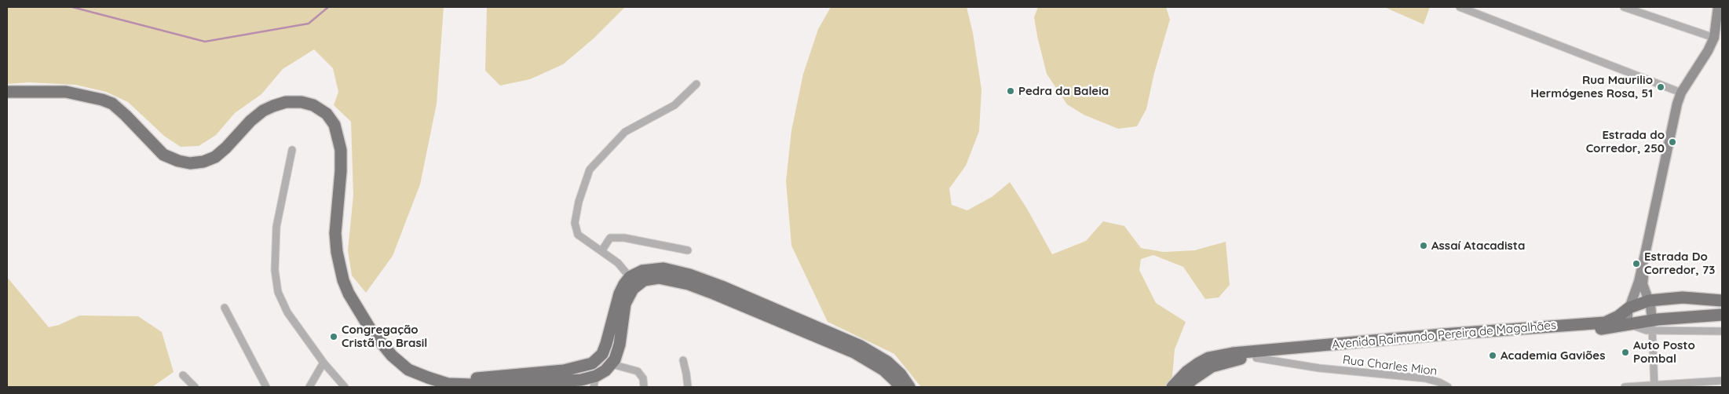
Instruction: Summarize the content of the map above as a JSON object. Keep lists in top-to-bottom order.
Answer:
{
  "streets": {
    "main road": ["Avenida Raimundo Pereira de Magalhães"],
    "street": ["Rua Charles Mion"]
  },
  "crossings": [
    ["Avenida Raimundo Pereira de Magalhães", "Rua Charles Mion"]
  ],
  "places": [
    "Rua Maurilio Hermógenes Rosa, 51",
    "Pedra da Baleia",
    "Estrada do Corredor, 250",
    "Assaí Atacadista",
    "Estrada Do Corredor, 73",
    "Congregação Cristã no Brasil",
    "Auto Posto Pombal",
    "Academia Gaviões"
  ]
}
